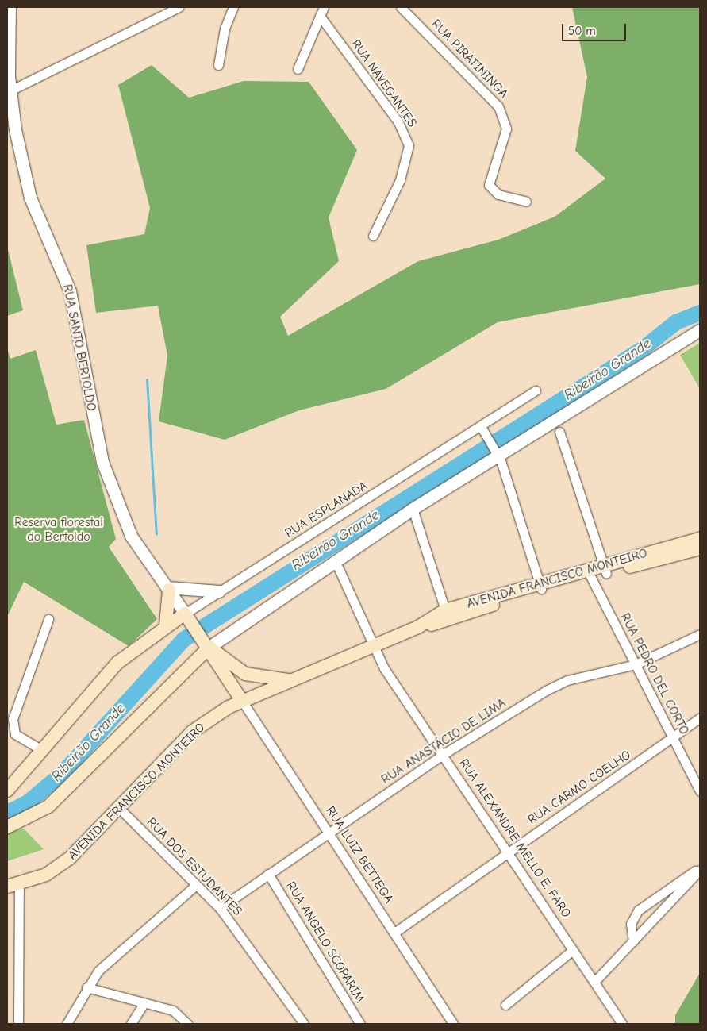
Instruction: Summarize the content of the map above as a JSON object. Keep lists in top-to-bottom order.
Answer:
{
  "streets": {
    "main road": ["RUA SANTO BERTOLDO", "AVENIDA FRANCISCO MONTEIRO"],
    "street": [
      "RUA PIRATININGA",
      "RUA NAVEGANTES",
      "RUA ESPLANADA",
      "RUA PEDRO DEL CORTO",
      "RUA ANASTÁCIO DE LIMA",
      "RUA CARMO COELHO",
      "RUA ALEXANDRE MELLO E. FARO",
      "RUA LUIZ BETTEGA",
      "RUA DOS ESTUDANTES",
      "RUA ANGELO SCOPARIM"
    ]
  },
  "crossings": [
    ["RUA SANTO BERTOLDO", "RUA ESPLANADA"],
    ["AVENIDA FRANCISCO MONTEIRO", "RUA PEDRO DEL CORTO"],
    ["AVENIDA FRANCISCO MONTEIRO", "RUA ALEXANDRE MELLO E. FARO"],
    ["AVENIDA FRANCISCO MONTEIRO", "RUA LUIZ BETTEGA"],
    ["AVENIDA FRANCISCO MONTEIRO", "RUA DOS ESTUDANTES"],
    ["RUA PEDRO DEL CORTO", "RUA ANASTÁCIO DE LIMA"],
    ["RUA PEDRO DEL CORTO", "RUA CARMO COELHO"],
    ["RUA ANASTÁCIO DE LIMA", "RUA ALEXANDRE MELLO E. FARO"],
    ["RUA ANASTÁCIO DE LIMA", "RUA LUIZ BETTEGA"],
    ["RUA ANASTÁCIO DE LIMA", "RUA DOS ESTUDANTES"],
    ["RUA ANASTÁCIO DE LIMA", "RUA ANGELO SCOPARIM"],
    ["RUA CARMO COELHO", "RUA ALEXANDRE MELLO E. FARO"],
    ["RUA CARMO COELHO", "RUA LUIZ BETTEGA"]
  ],
  "water": ["Ribeirão Grande"],
  "parks": ["Reserva florestal do Bertoldo"],
  "scale_bar": "50 m"
}
